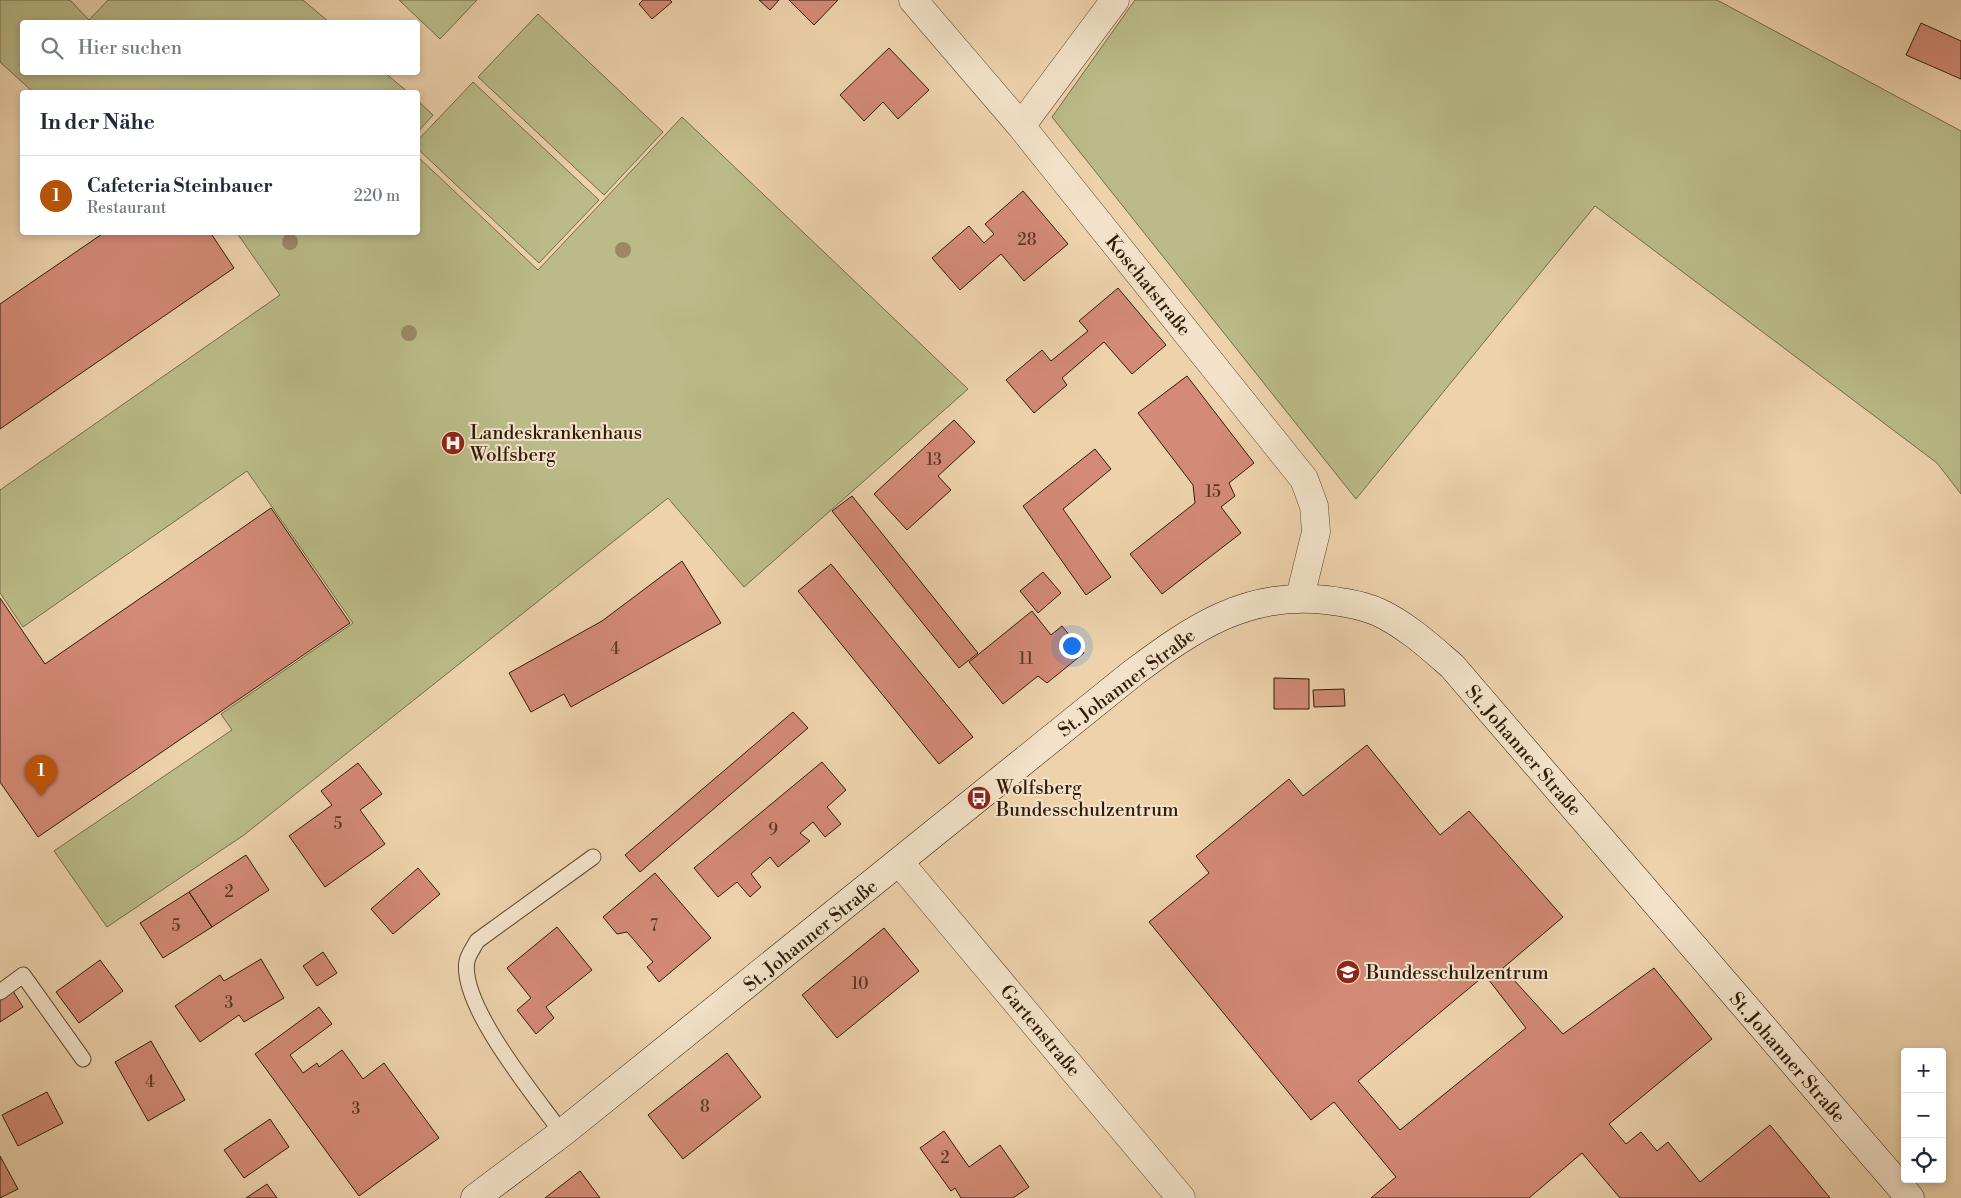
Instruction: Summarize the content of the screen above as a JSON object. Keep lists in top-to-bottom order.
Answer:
{
  "streets": {
    "street": ["Koschatstraße", "St. Johanner Straße", "Gartenstraße"]
  },
  "crossings": [
    ["Koschatstraße", "St. Johanner Straße"],
    ["St. Johanner Straße", "Gartenstraße"]
  ],
  "places": {
    "hospital": ["Landeskrankenhaus Wolfsberg"],
    "bus stop": ["Wolfsberg Bundesschulzentrum"],
    "school or university": ["Bundesschulzentrum"]
  },
  "house_numbers": [
    "28",
    "13",
    "15",
    "4",
    "11",
    "5",
    "9",
    "2",
    "5",
    "7",
    "10",
    "3",
    "4",
    "8",
    "3",
    "2"
  ],
  "page": {
    "search": "Hier suchen",
    "heading": "In der Nähe",
    "list": [
      {
        "mark": "1",
        "name": "Cafeteria Steinbauer",
        "note": "Restaurant",
        "value": "220 m"
      }
    ],
    "pins": "1",
    "map_buttons": ["+", "−"]
  }
}
